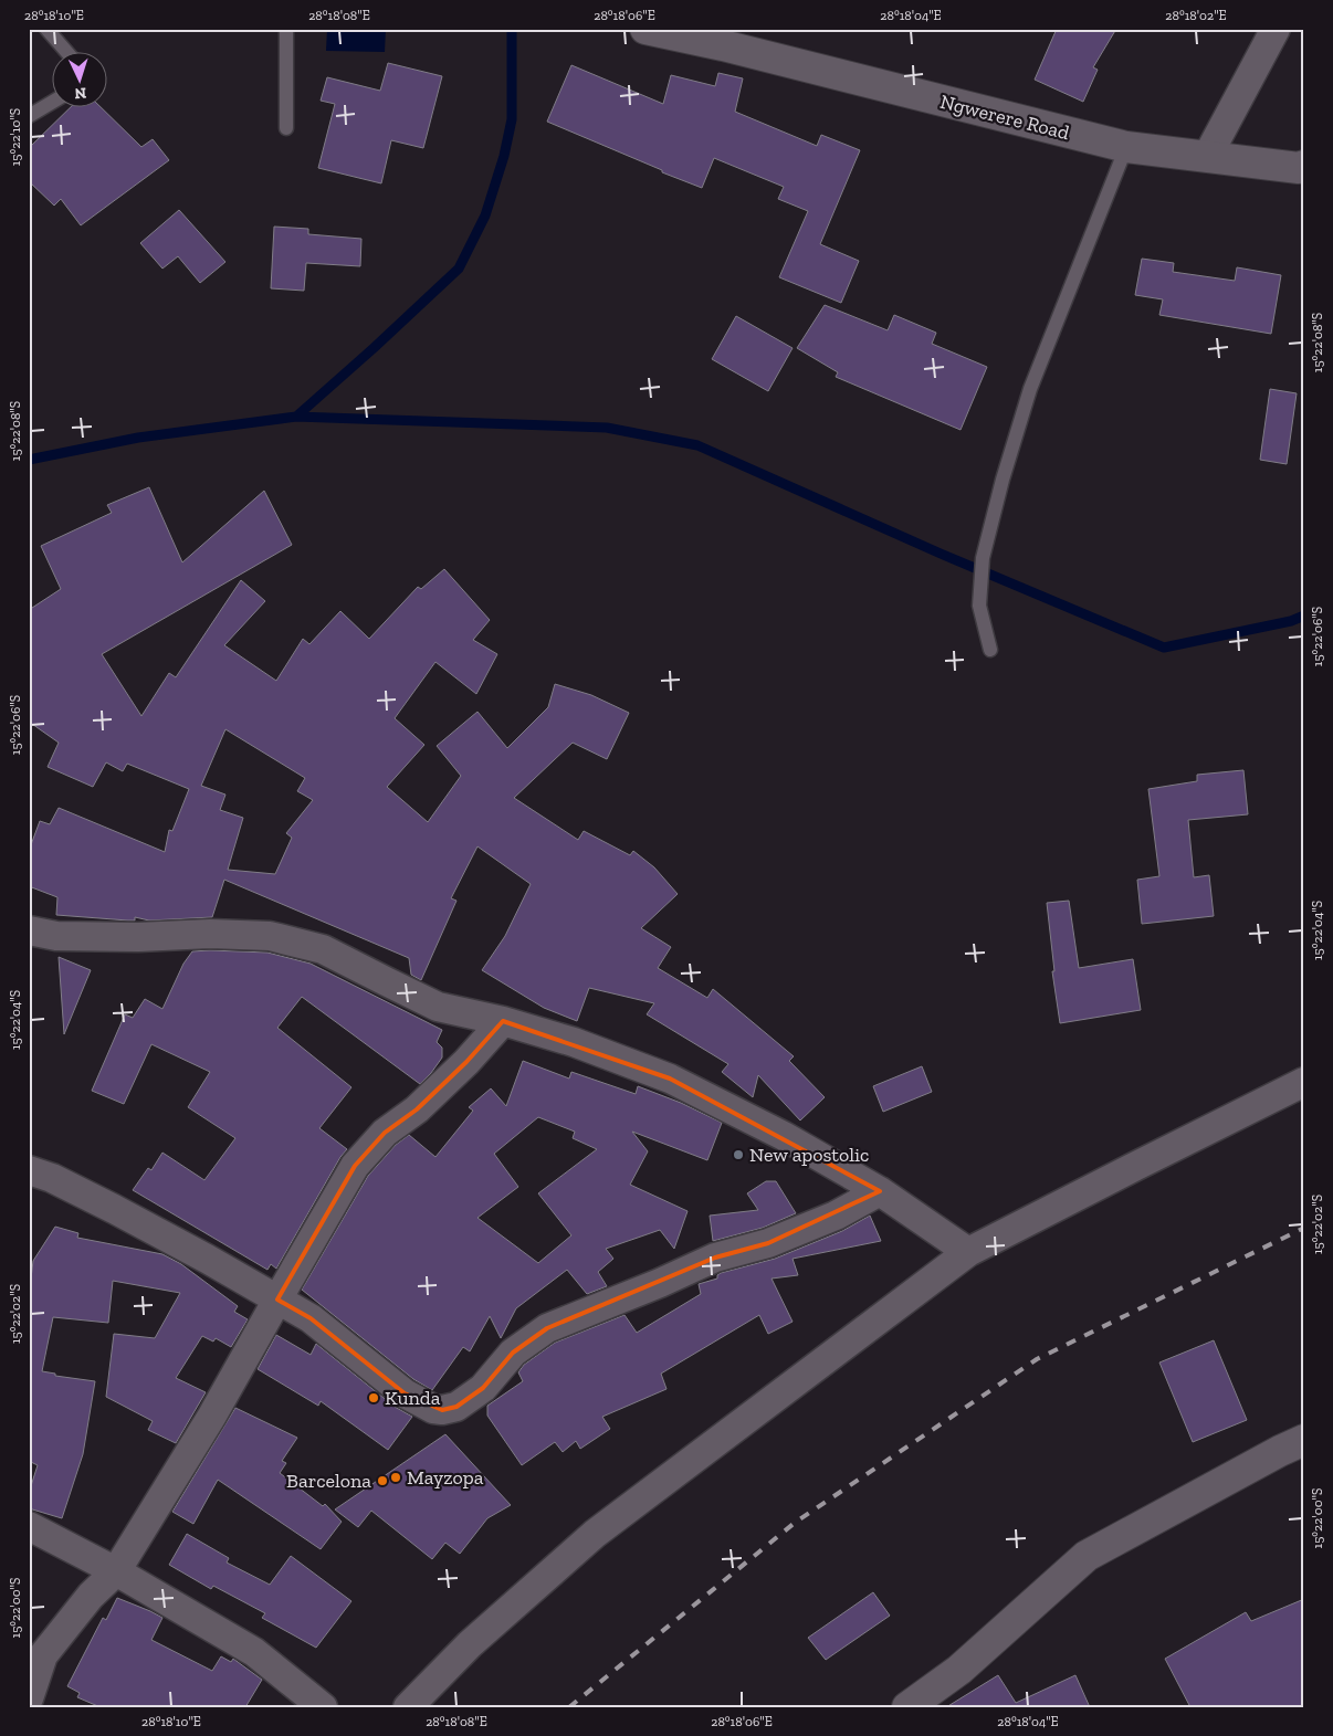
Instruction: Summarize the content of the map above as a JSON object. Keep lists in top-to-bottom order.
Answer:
{
  "streets": {
    "street": ["Ngwerere Road"]
  },
  "places": [
    "New apostolic",
    "Kunda",
    "Mayzopa",
    "Barcelona"
  ],
  "north": "bottom",
  "coordinates": [
    "28°18'10\"E",
    "28°18'08\"E",
    "28°18'06\"E",
    "28°18'04\"E",
    "28°18'02\"E",
    "15°22'10\"S",
    "15°22'08\"S",
    "15°22'06\"S",
    "15°22'04\"S",
    "15°22'02\"S",
    "15°22'00\"S"
  ]
}
